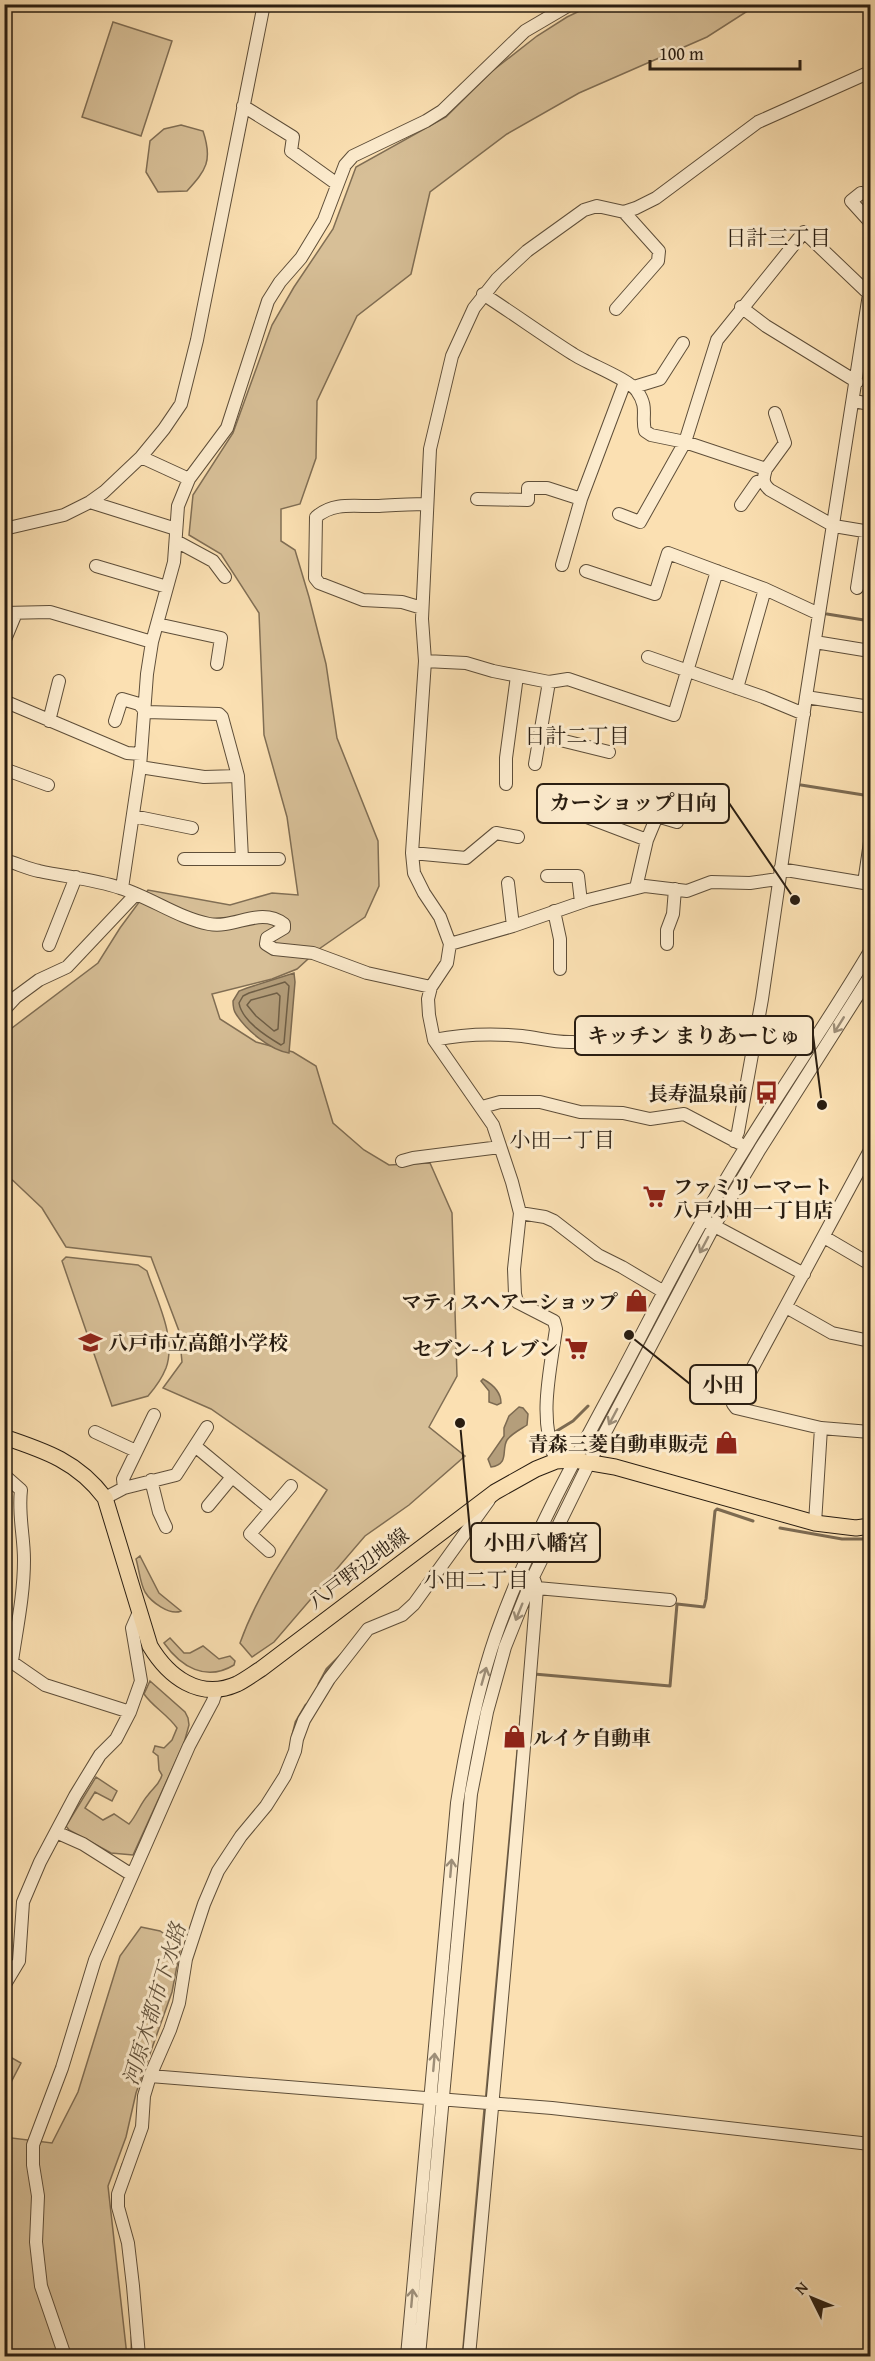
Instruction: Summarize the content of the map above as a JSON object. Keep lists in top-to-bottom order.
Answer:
{
  "streets": {
    "main road": ["八戸野辺地線"]
  },
  "districts": [
    "日計三丁目",
    "日計二丁目",
    "小田一丁目",
    "小田二丁目"
  ],
  "water": ["河原木都市下水路"],
  "places": {
    "other": [
      "カーショップ日向",
      "キッチン まりあーじゅ",
      "小田",
      "小田八幡宮"
    ],
    "bus stop": ["長寿温泉前"],
    "supermarket": ["ファミリーマート 八戸小田一丁目店", "セブン-イレブン"],
    "shop": ["マティスヘアーショップ", "青森三菱自動車販売", "ルイケ自動車"],
    "school or university": ["八戸市立高館小学校"]
  },
  "scale_bar": "100 m",
  "north": "top left"
}
